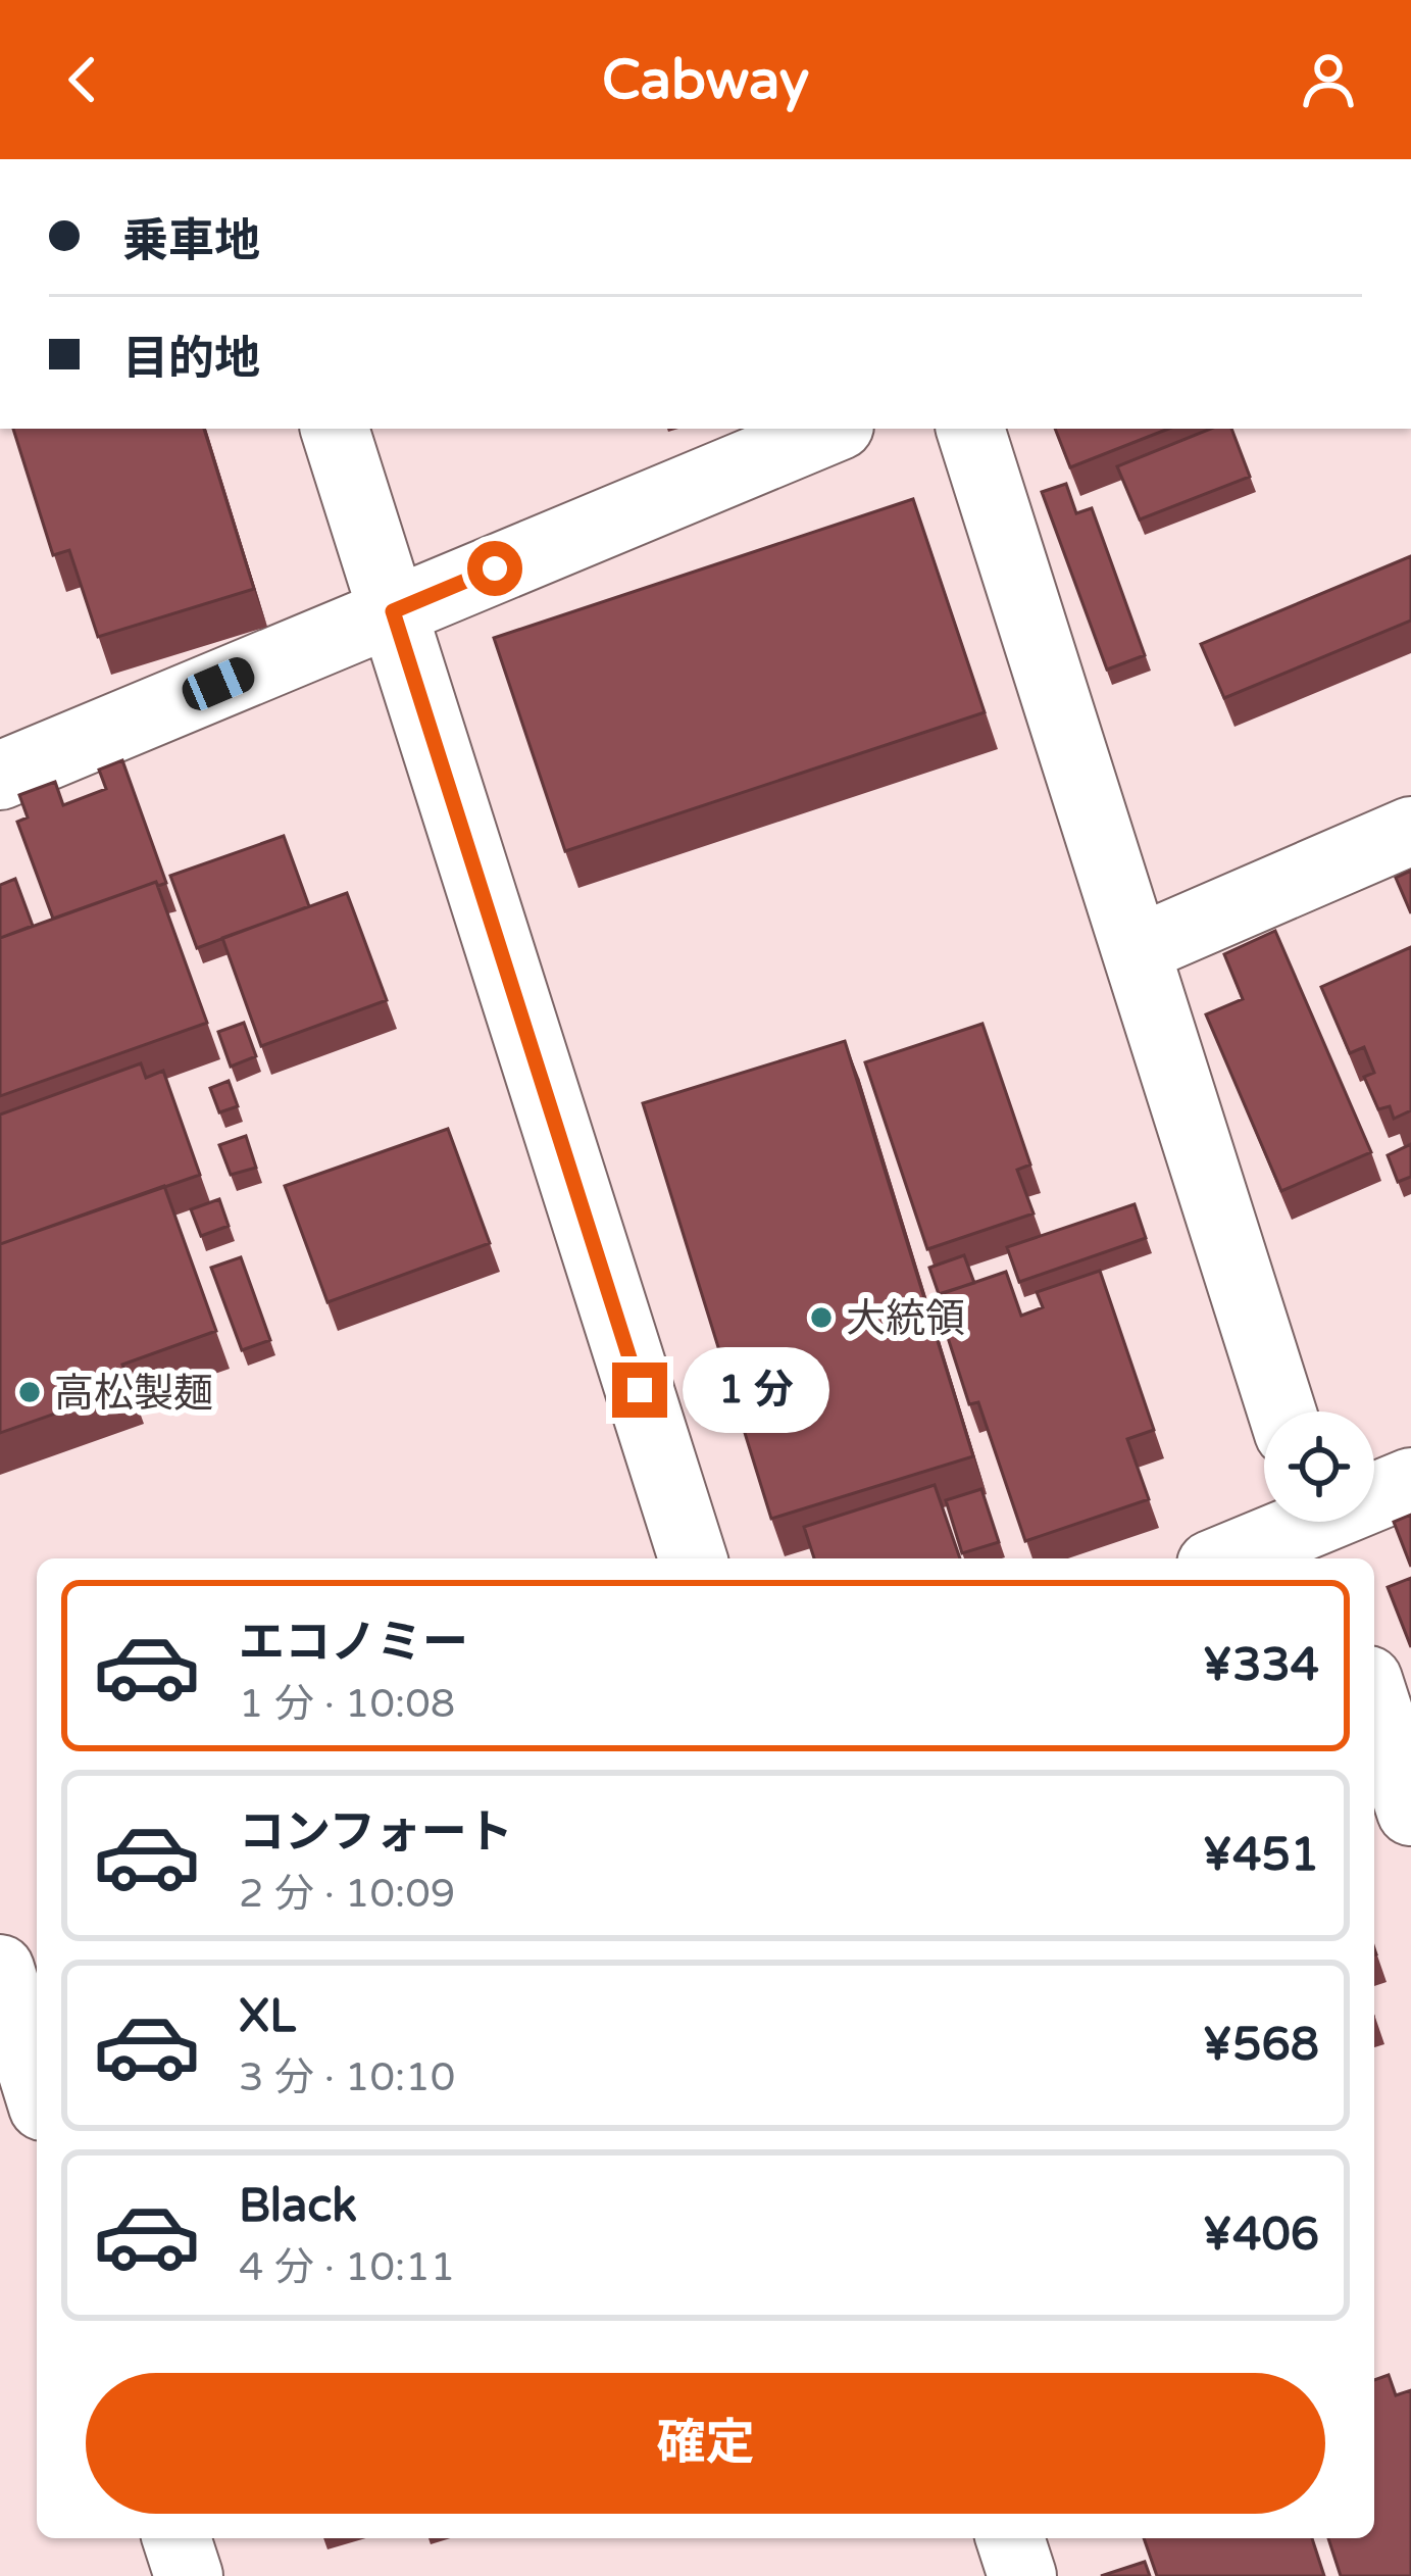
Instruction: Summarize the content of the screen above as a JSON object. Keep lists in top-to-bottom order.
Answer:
{
  "places": ["大統領", "高松製麺"],
  "page": {
    "header": "Cabway",
    "banner": ["乗車地", "目的地"],
    "bubble": "1 分",
    "list": [
      {
        "name": "エコノミー",
        "note": "1 分 · 10:08",
        "value": "¥334"
      },
      {
        "name": "コンフォート",
        "note": "2 分 · 10:09",
        "value": "¥451"
      },
      {
        "name": "XL",
        "note": "3 分 · 10:10",
        "value": "¥568"
      },
      {
        "name": "Black",
        "note": "4 分 · 10:11",
        "value": "¥406"
      }
    ],
    "buttons": "確定"
  }
}
